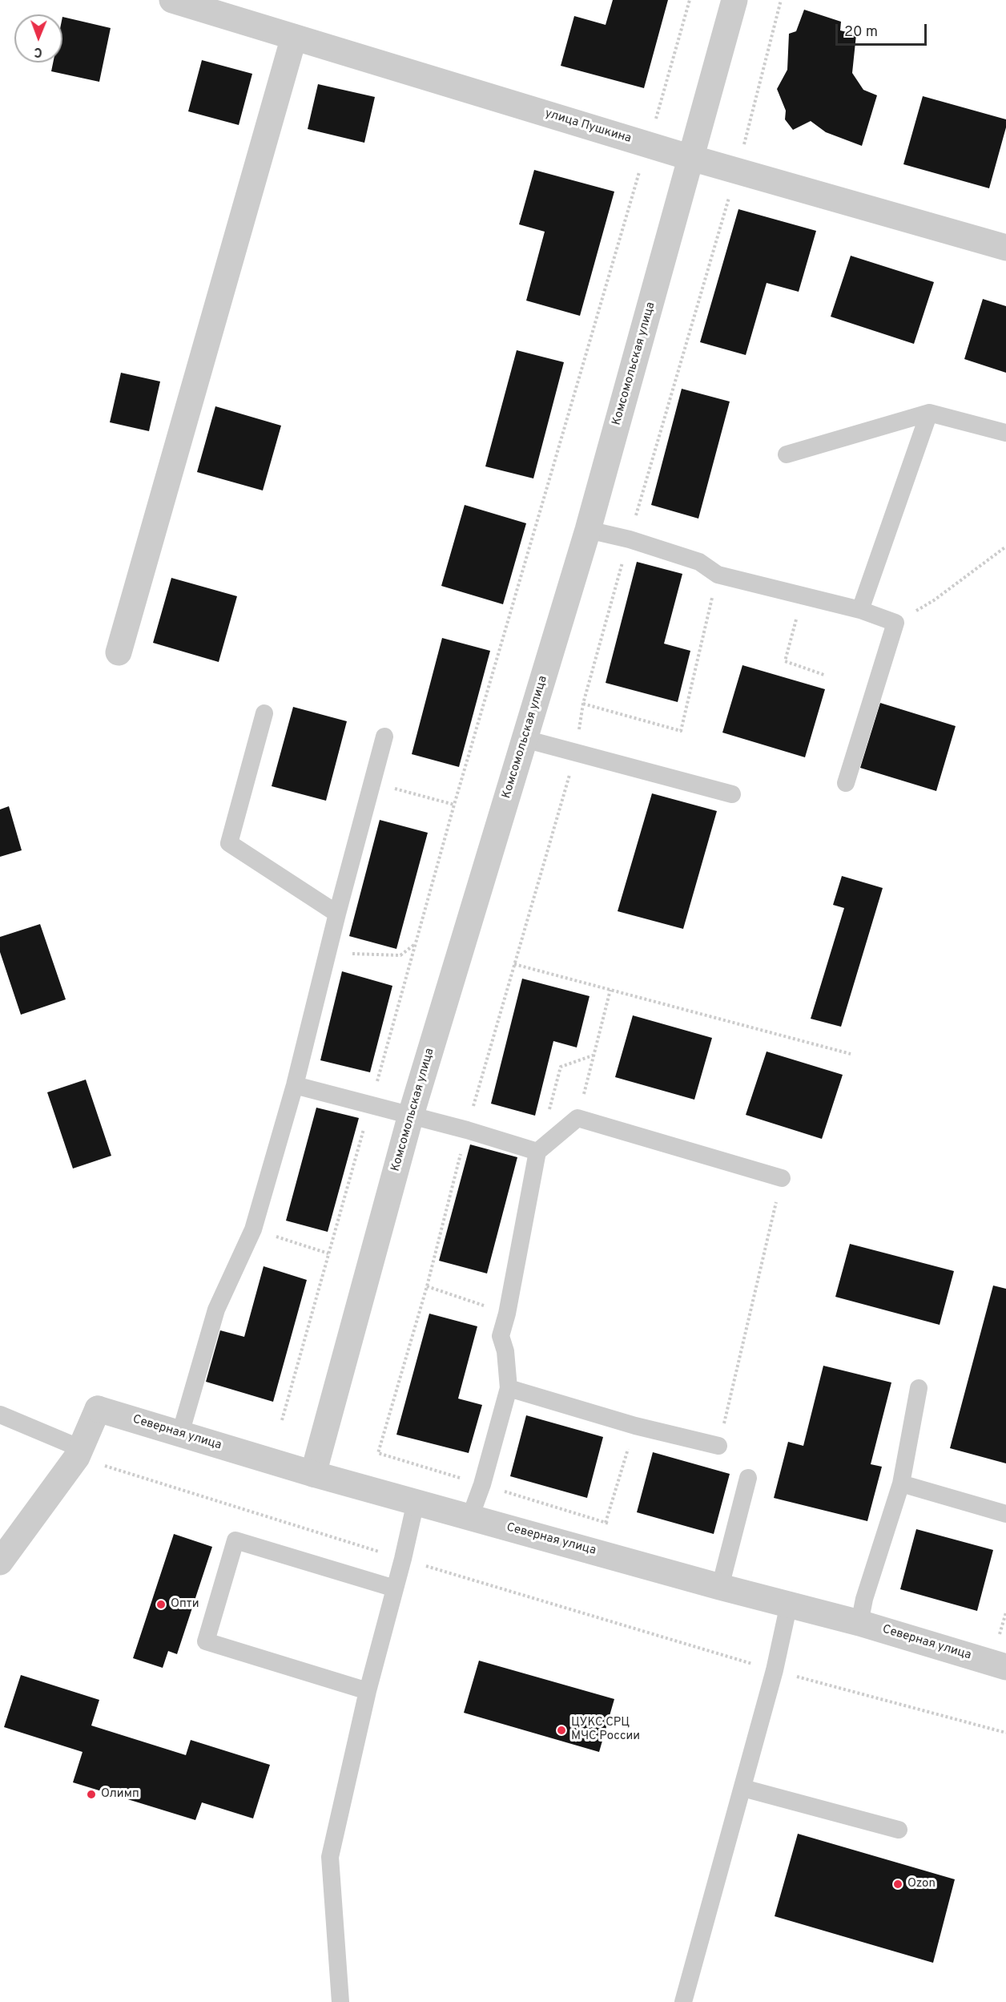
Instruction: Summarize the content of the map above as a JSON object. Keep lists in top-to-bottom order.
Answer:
{
  "streets": {
    "street": ["улица Пушкина", "Комсомольская улица", "Северная улица"]
  },
  "crossings": [
    ["улица Пушкина", "Комсомольская улица"],
    ["Комсомольская улица", "Северная улица"]
  ],
  "places": [
    "Опти",
    "ЦУКС СРЦ МЧС России",
    "Олимп",
    "Ozon"
  ],
  "scale_bar": "20 m",
  "north": "bottom"
}
